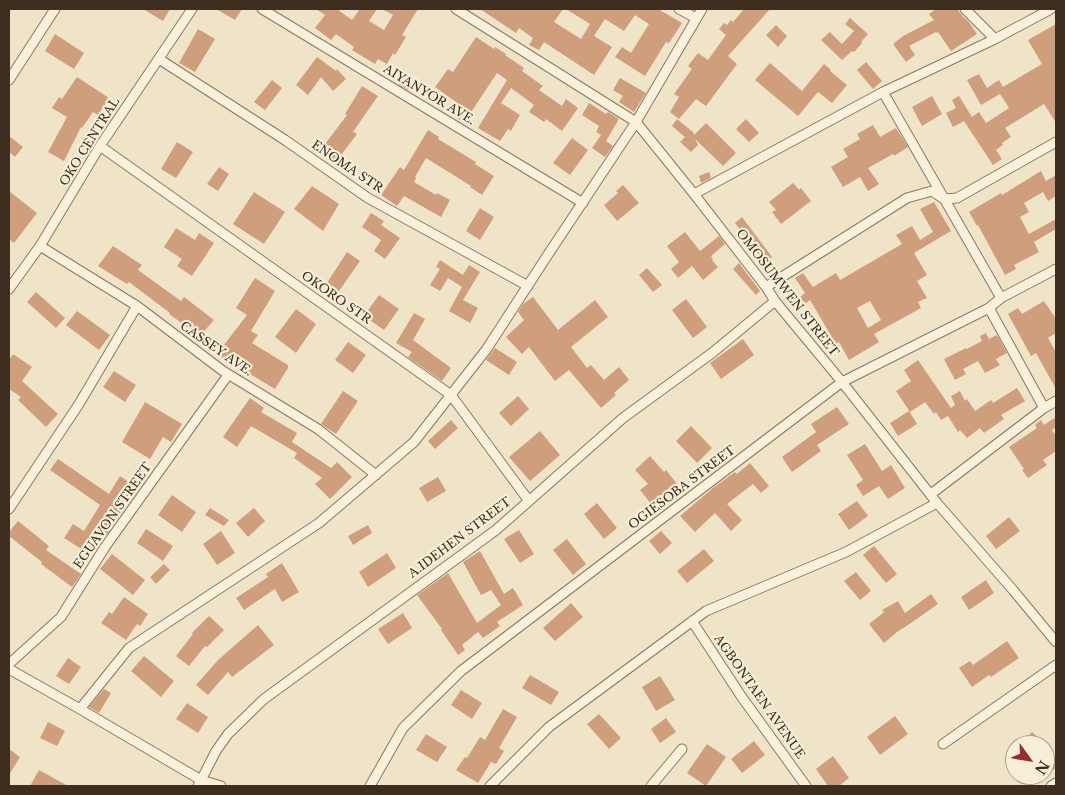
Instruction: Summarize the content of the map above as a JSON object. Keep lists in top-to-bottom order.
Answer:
{
  "streets": {
    "street": [
      "AIYANYOR AVE.",
      "OKO CENTRAL",
      "ENOMA STR",
      "OMOSUMWEN STREET",
      "OKORO STR",
      "CASSEY AVE.",
      "OGIESOBA STREET",
      "EGUAVON STREET",
      "A.IDEHEN STREET",
      "AGBONTAEN AVENUE"
    ]
  },
  "crossings": [
    ["OKO CENTRAL", "ENOMA STR"],
    ["OKO CENTRAL", "OKORO STR"],
    ["OKO CENTRAL", "CASSEY AVE."],
    ["OMOSUMWEN STREET", "OGIESOBA STREET"],
    ["OMOSUMWEN STREET", "A.IDEHEN STREET"],
    ["OKORO STR", "A.IDEHEN STREET"],
    ["CASSEY AVE.", "EGUAVON STREET"]
  ],
  "north": "bottom right"
}
